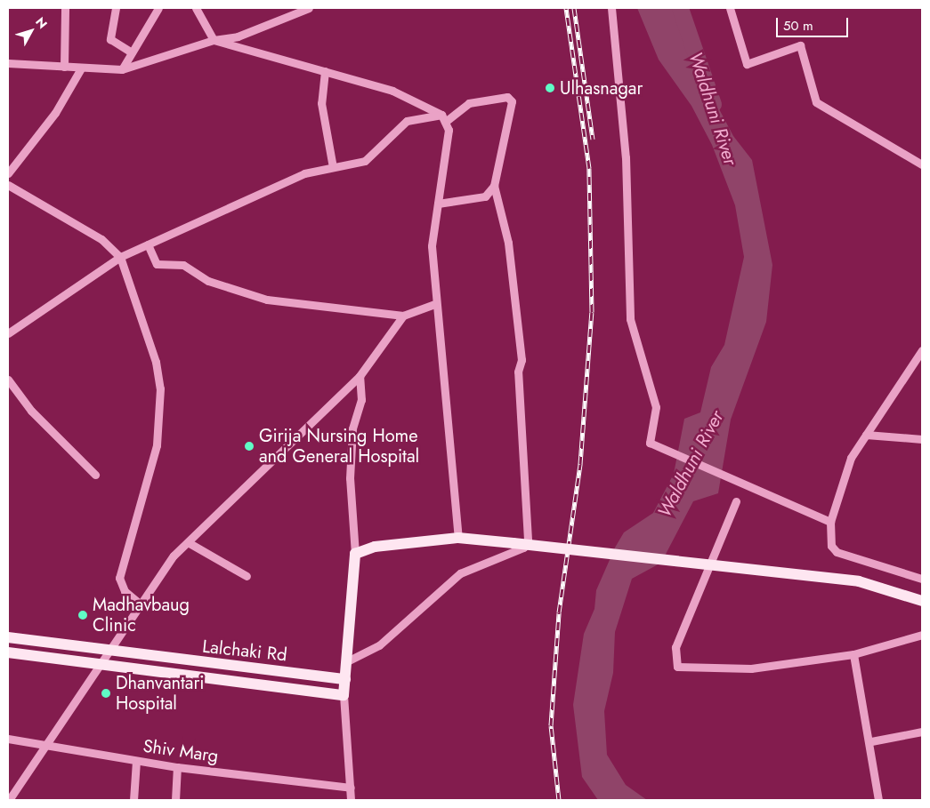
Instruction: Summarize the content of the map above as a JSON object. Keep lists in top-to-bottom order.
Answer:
{
  "streets": {
    "main road": ["Lalchaki Rd"],
    "street": ["Shiv Marg"]
  },
  "water": ["Waldhuni River"],
  "places": [
    "Ulhasnagar",
    "Girija Nursing Home and General Hospital",
    "Madhavbaug Clinic",
    "Dhanvantari Hospital"
  ],
  "scale_bar": "50 m",
  "north": "top right"
}
